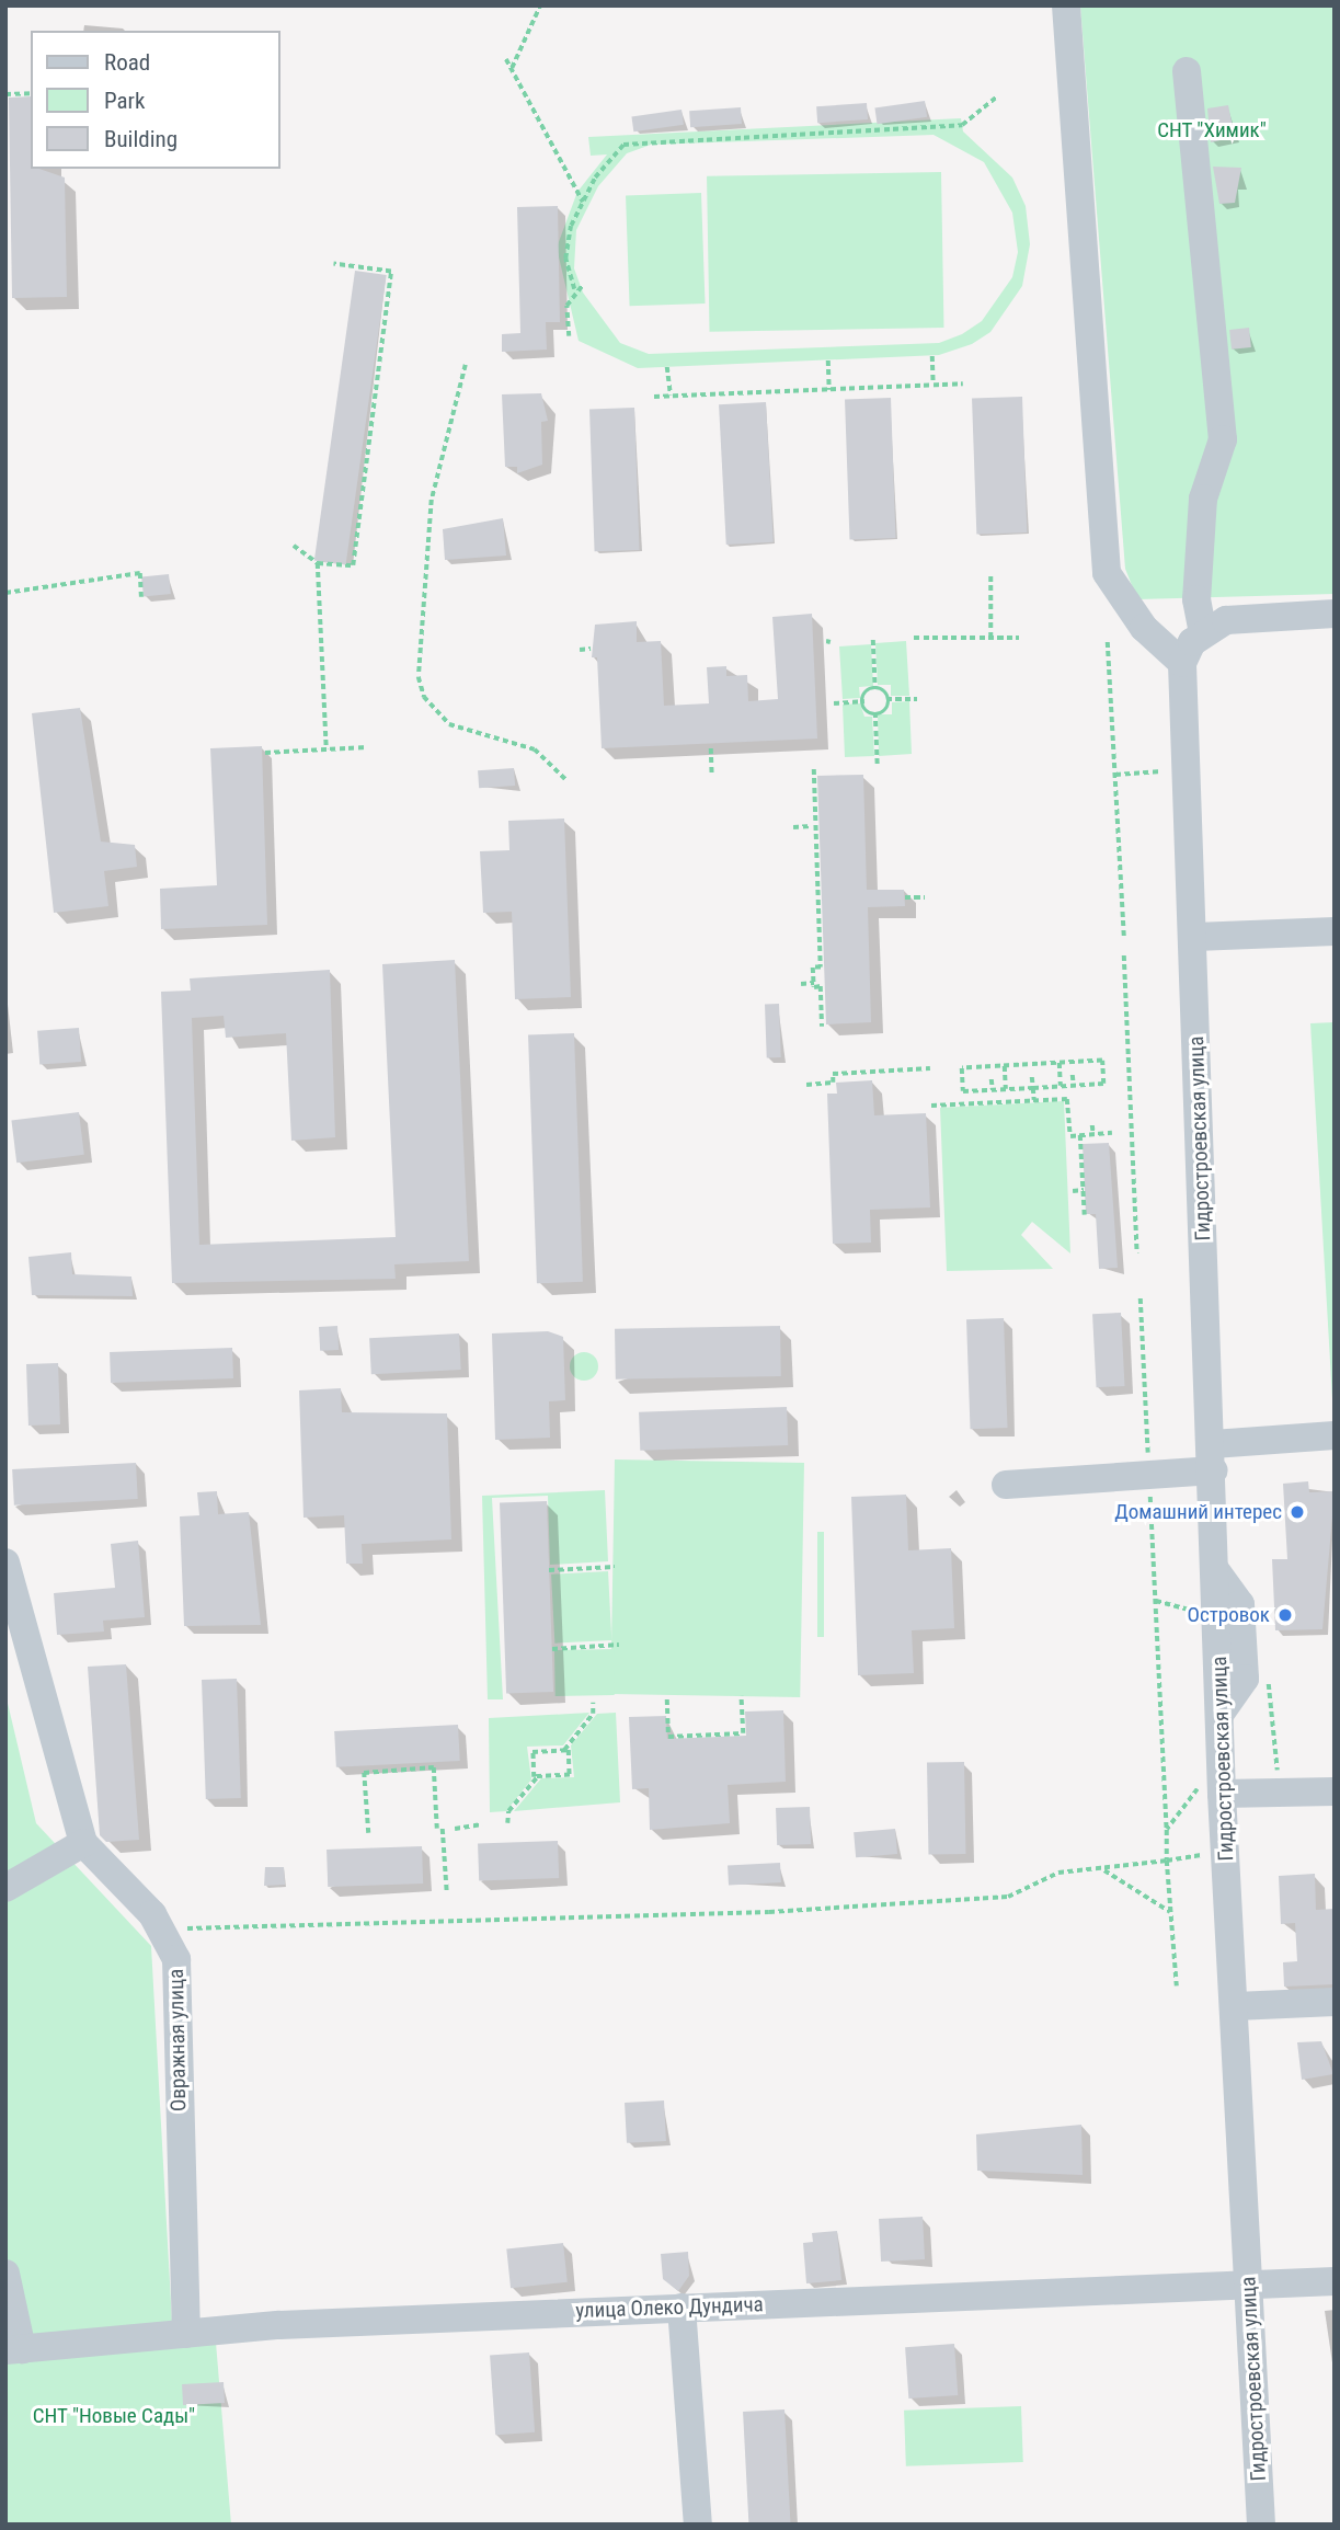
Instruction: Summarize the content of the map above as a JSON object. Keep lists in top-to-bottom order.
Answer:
{
  "streets": {
    "street": ["Гидростроевская улица", "Овражная улица", "улица Олеко Дундича"]
  },
  "crossings": [
    ["Гидростроевская улица", "улица Олеко Дундича"],
    ["Овражная улица", "улица Олеко Дундича"]
  ],
  "parks": ["СНТ \"Химик\"", "СНТ \"Новые Сады\""],
  "places": ["Домашний интерес", "Островок"],
  "legend": ["Road", "Park", "Building"]
}
